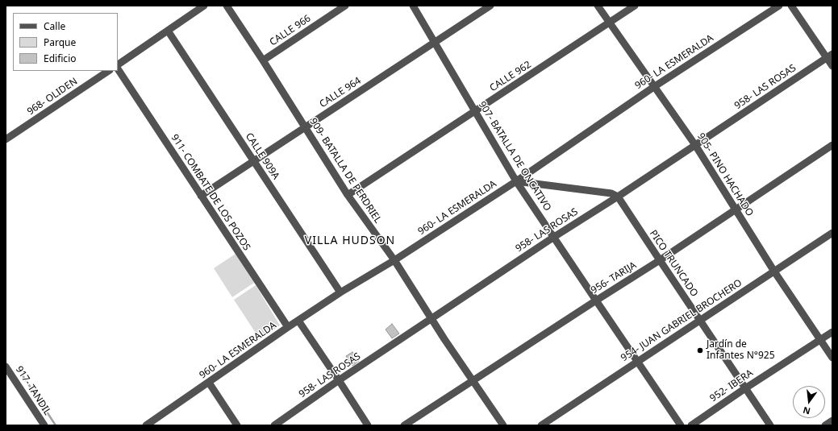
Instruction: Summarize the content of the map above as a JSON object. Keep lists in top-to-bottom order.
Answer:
{
  "streets": {
    "street": [
      "CALLE 966",
      "960- LA ESMERALDA",
      "CALLE 962",
      "958- LAS ROSAS",
      "CALLE 964",
      "968- OLIDEN",
      "CALLE 909A",
      "907- BATALLA DE ONCATIVO",
      "909- BATALLA DE PERDRIEL",
      "905- PINO HACHADO",
      "911- COMBATE DE LOS POZOS",
      "PICO TRUNCADO",
      "956- TARIJA",
      "954- JUAN GABRIEL BROCHERO",
      "952- IBERA",
      "917- TANDIL"
    ]
  },
  "crossings": [
    ["CALLE 966", "909- BATALLA DE PERDRIEL"],
    ["960- LA ESMERALDA", "CALLE 909A"],
    ["960- LA ESMERALDA", "907- BATALLA DE ONCATIVO"],
    ["960- LA ESMERALDA", "909- BATALLA DE PERDRIEL"],
    ["960- LA ESMERALDA", "905- PINO HACHADO"],
    ["960- LA ESMERALDA", "911- COMBATE DE LOS POZOS"],
    ["CALLE 962", "907- BATALLA DE ONCATIVO"],
    ["CALLE 962", "909- BATALLA DE PERDRIEL"],
    ["CALLE 962", "905- PINO HACHADO"],
    ["958- LAS ROSAS", "907- BATALLA DE ONCATIVO"],
    ["958- LAS ROSAS", "909- BATALLA DE PERDRIEL"],
    ["958- LAS ROSAS", "905- PINO HACHADO"],
    ["958- LAS ROSAS", "PICO TRUNCADO"],
    ["CALLE 964", "CALLE 909A"],
    ["CALLE 964", "907- BATALLA DE ONCATIVO"],
    ["CALLE 964", "909- BATALLA DE PERDRIEL"],
    ["CALLE 964", "911- COMBATE DE LOS POZOS"],
    ["907- BATALLA DE ONCATIVO", "956- TARIJA"],
    ["907- BATALLA DE ONCATIVO", "954- JUAN GABRIEL BROCHERO"],
    ["909- BATALLA DE PERDRIEL", "956- TARIJA"],
    ["905- PINO HACHADO", "956- TARIJA"],
    ["905- PINO HACHADO", "954- JUAN GABRIEL BROCHERO"],
    ["905- PINO HACHADO", "952- IBERA"],
    ["PICO TRUNCADO", "956- TARIJA"],
    ["PICO TRUNCADO", "954- JUAN GABRIEL BROCHERO"],
    ["PICO TRUNCADO", "952- IBERA"]
  ],
  "districts": ["VILLA HUDSON"],
  "places": ["Jardín de Infantes N°925"],
  "legend": ["Calle", "Parque", "Edificio"],
  "north": "bottom"
}
